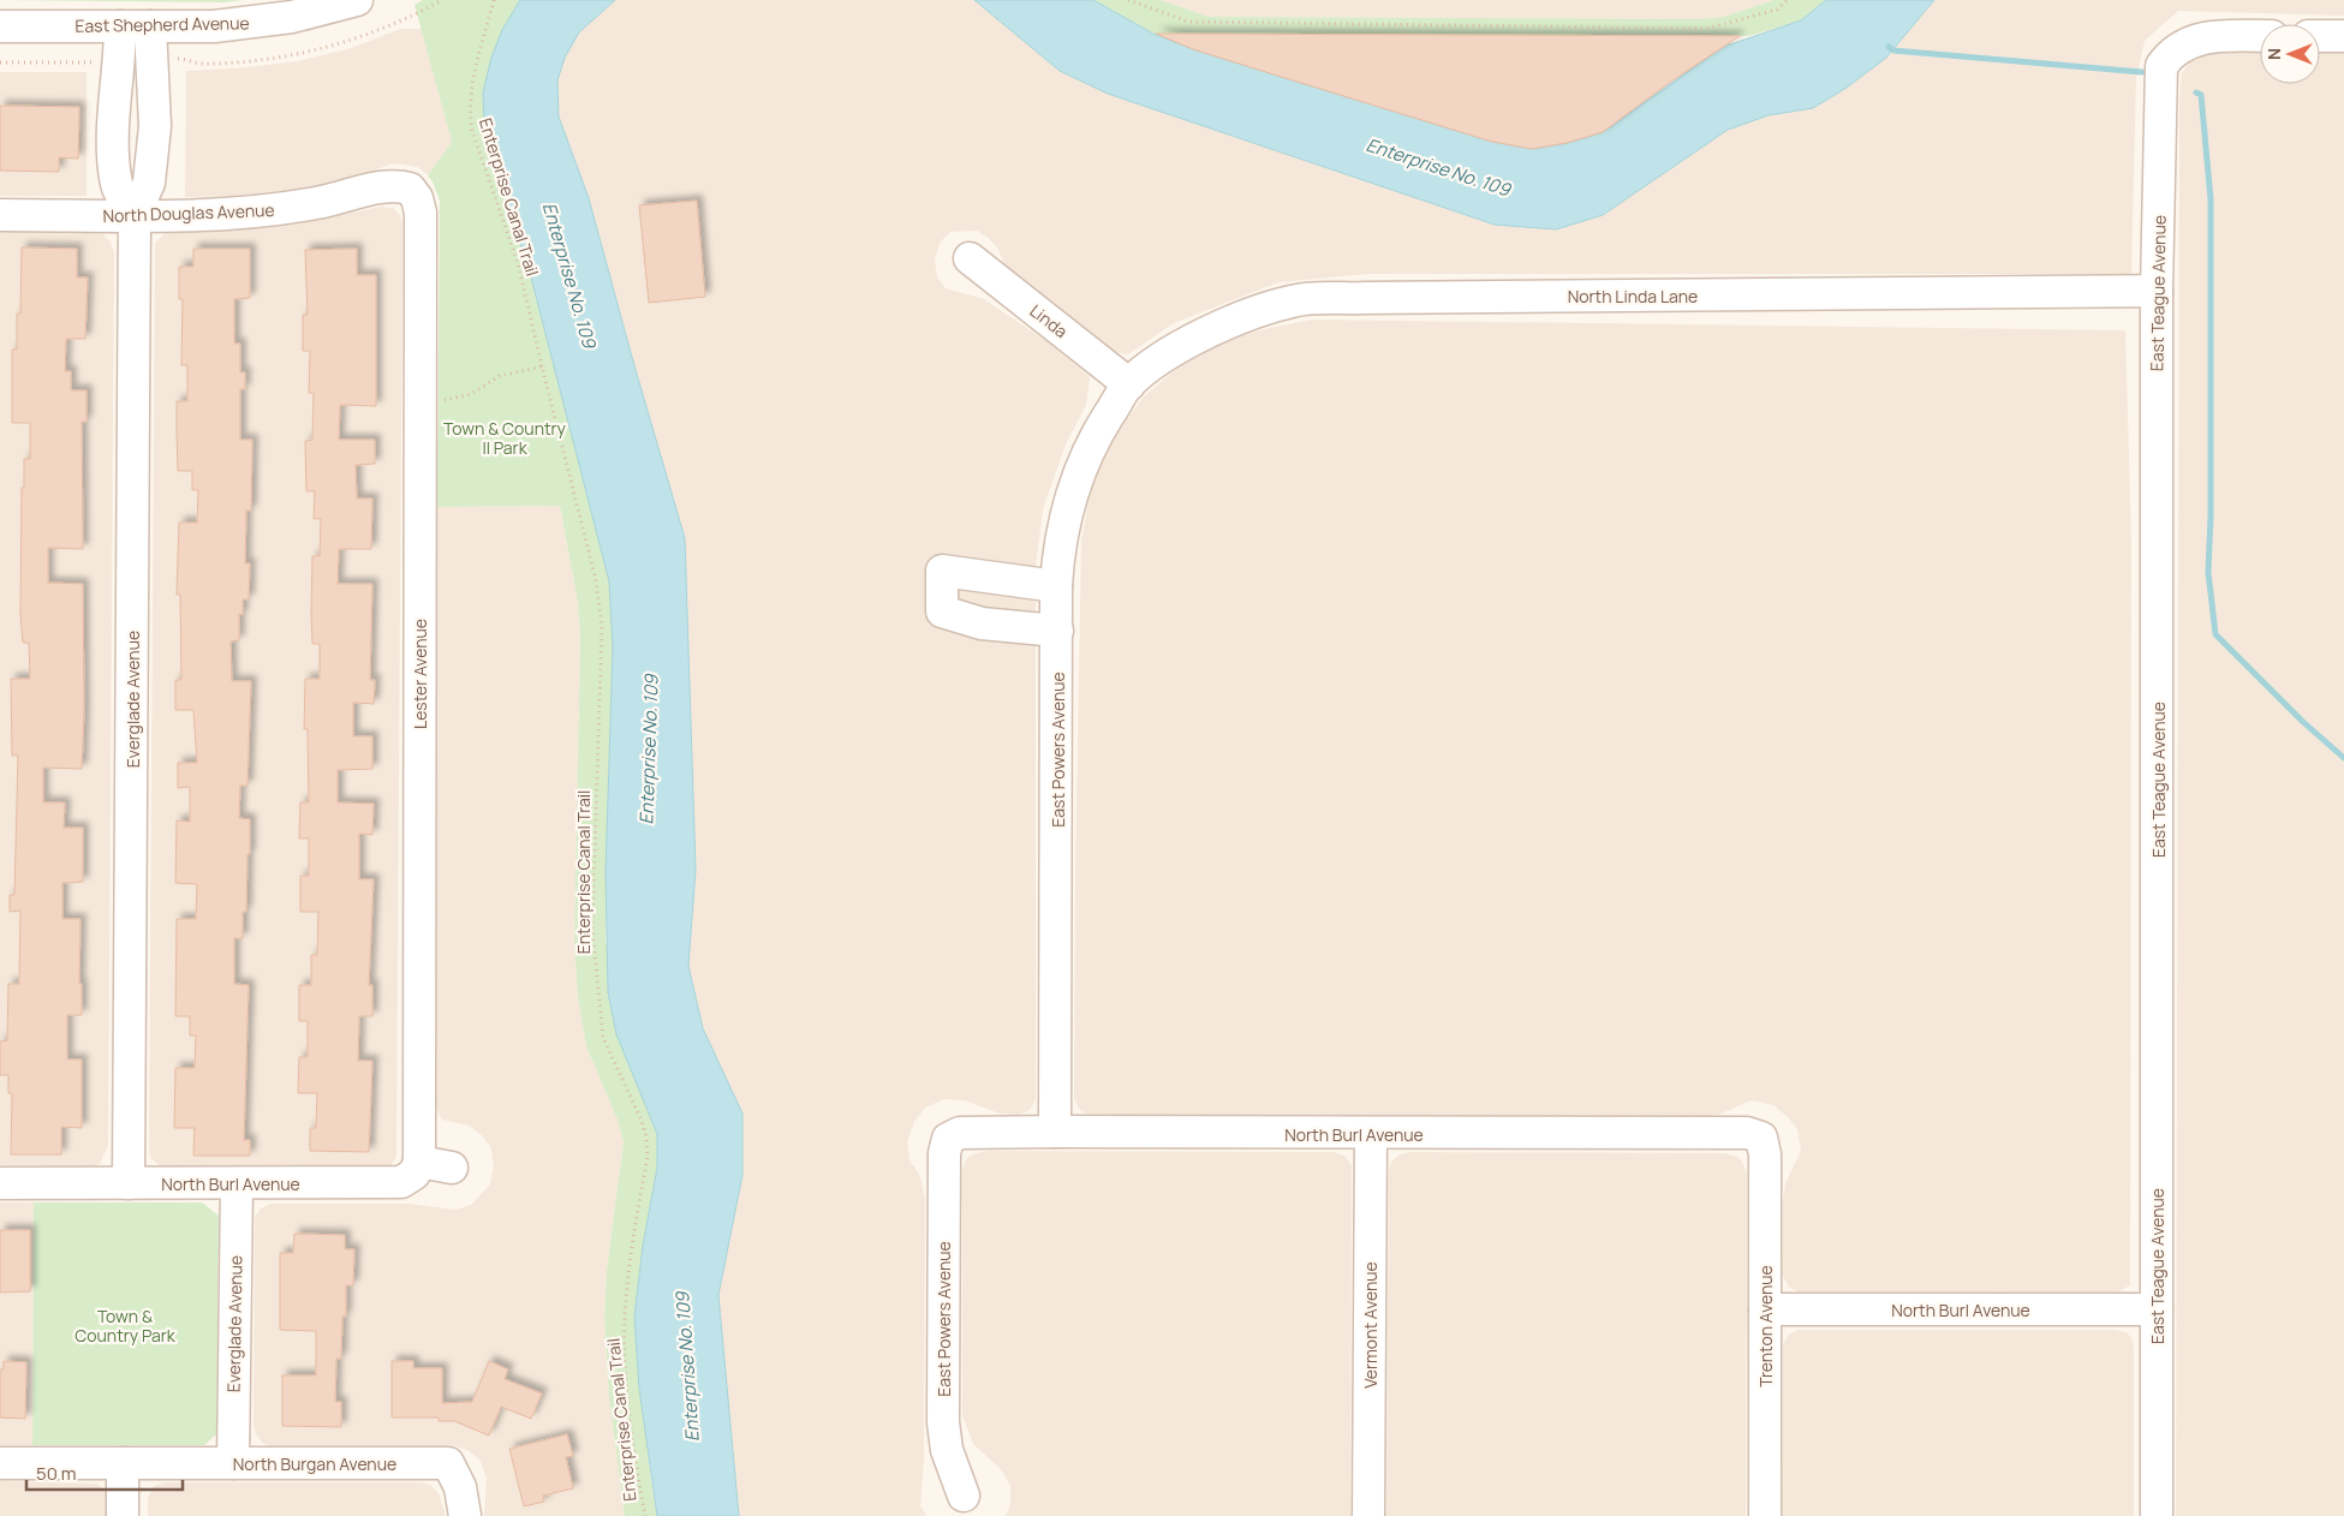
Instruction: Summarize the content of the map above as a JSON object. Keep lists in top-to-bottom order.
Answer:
{
  "streets": {
    "street": [
      "East Shepherd Avenue",
      "North Douglas Avenue",
      "East Teague Avenue",
      "North Linda Lane",
      "Linda",
      "Lester Avenue",
      "Everglade Avenue",
      "East Powers Avenue",
      "North Burl Avenue",
      "Vermont Avenue",
      "Trenton Avenue",
      "North Burgan Avenue"
    ],
    "path": ["Enterprise Canal Trail"]
  },
  "crossings": [
    ["East Shepherd Avenue", "Everglade Avenue"],
    ["North Douglas Avenue", "Lester Avenue"],
    ["North Douglas Avenue", "Everglade Avenue"],
    ["East Teague Avenue", "North Linda Lane"],
    ["East Teague Avenue", "North Burl Avenue"],
    ["North Linda Lane", "Linda"],
    ["North Linda Lane", "East Powers Avenue"],
    ["Linda", "East Powers Avenue"],
    ["Lester Avenue", "North Burl Avenue"],
    ["Everglade Avenue", "North Burl Avenue"],
    ["Everglade Avenue", "North Burgan Avenue"],
    ["East Powers Avenue", "North Burl Avenue"],
    ["North Burl Avenue", "Vermont Avenue"],
    ["North Burl Avenue", "Trenton Avenue"]
  ],
  "water": ["Enterprise No. 109"],
  "parks": ["Town & Country II Park", "Town & Country Park"],
  "scale_bar": "50 m",
  "north": "left"
}
